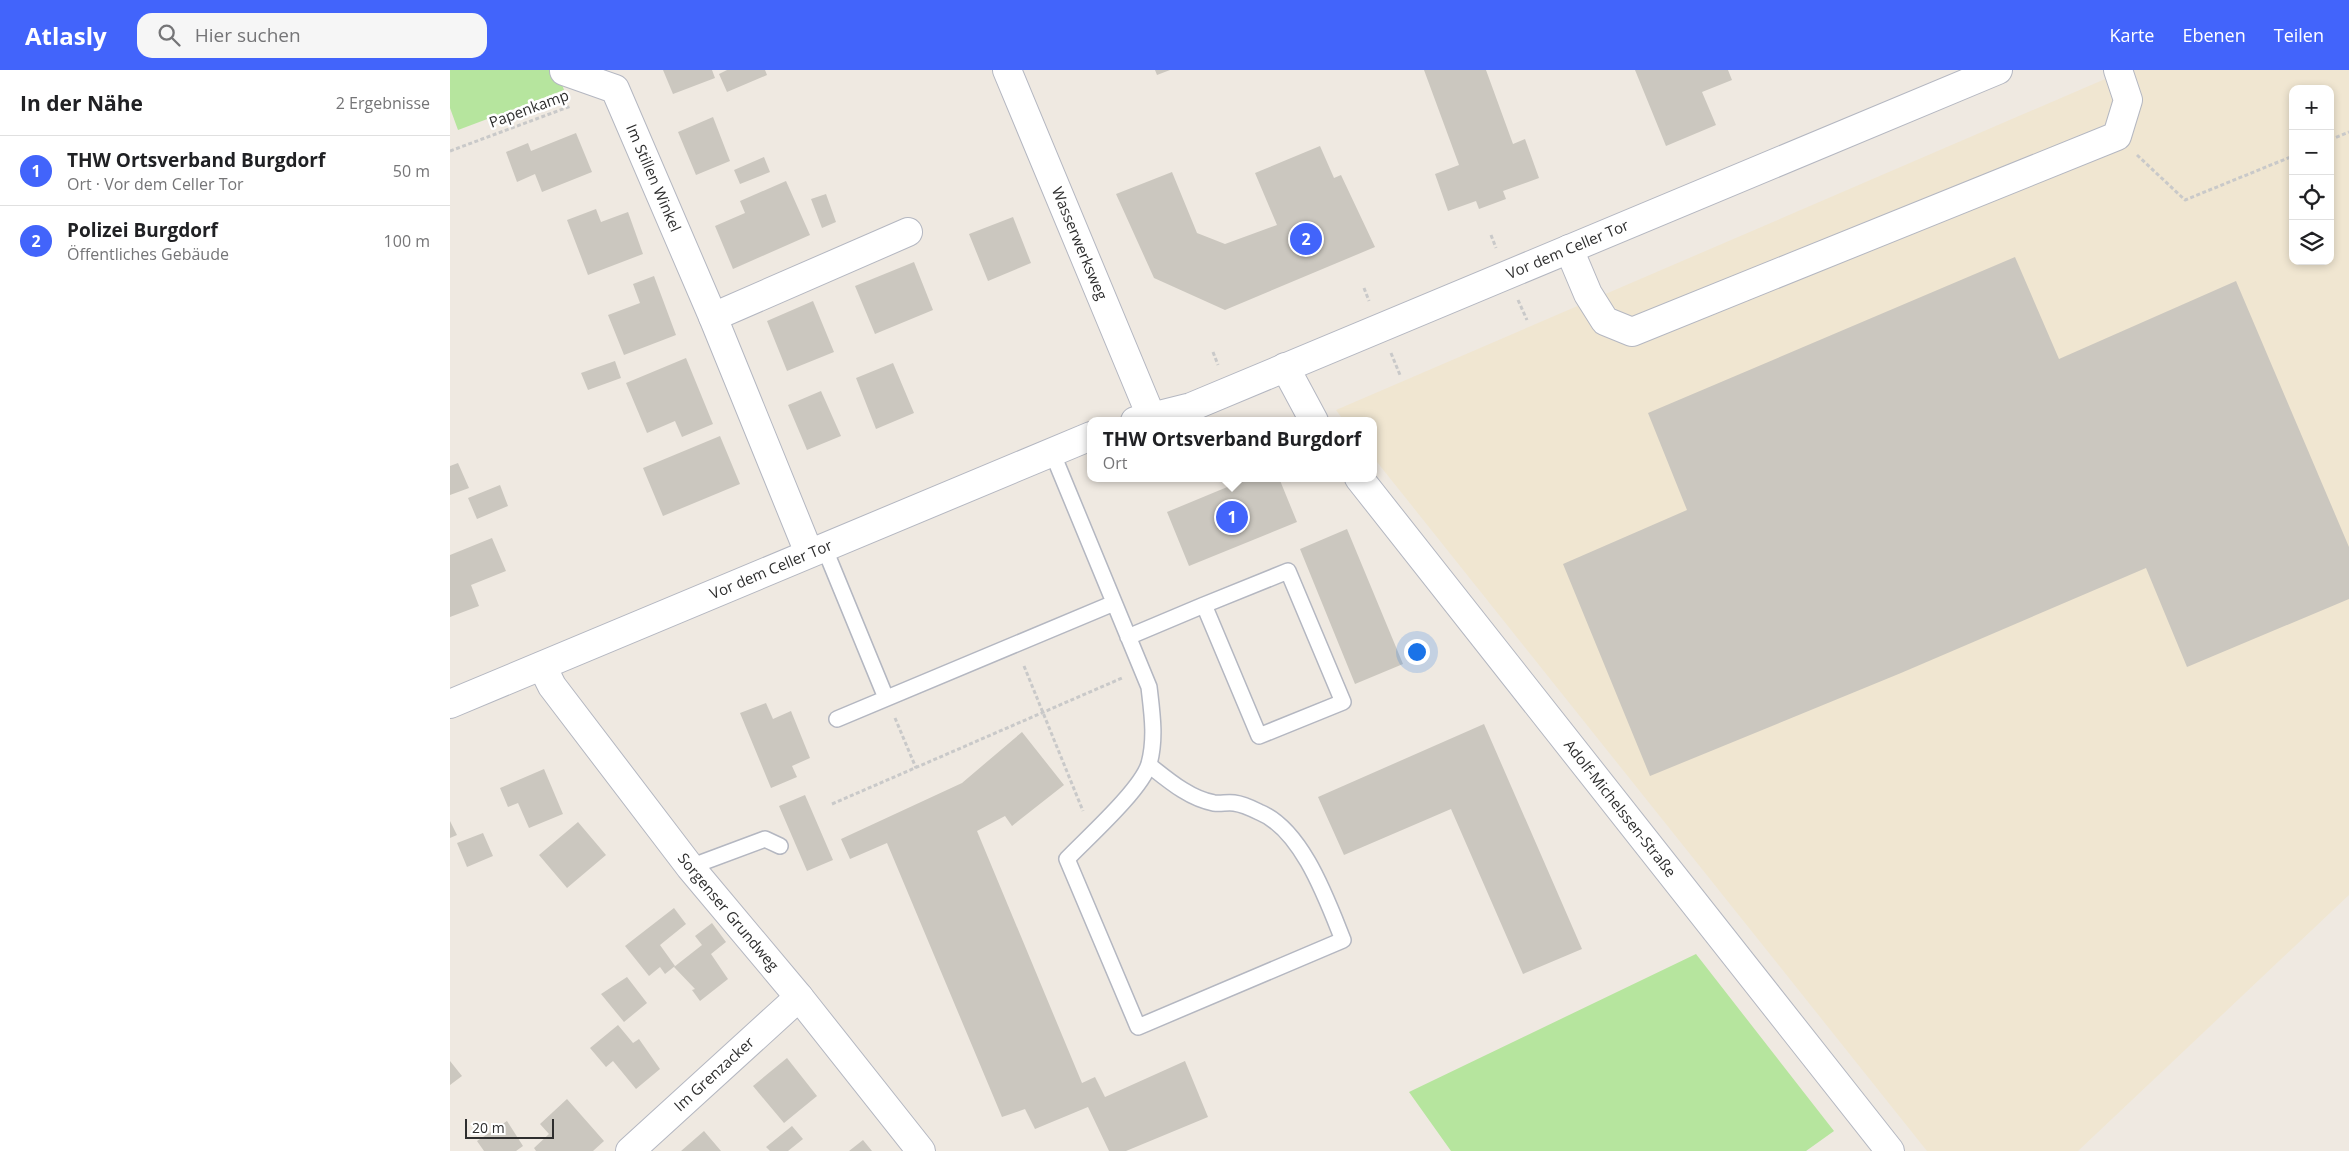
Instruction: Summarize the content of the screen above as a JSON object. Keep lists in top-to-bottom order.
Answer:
{
  "streets": {
    "street": [
      "Im Stillen Winkel",
      "Wasserwerksweg",
      "Vor dem Celler Tor",
      "Adolf-Michelssen-Straße",
      "Sorgenser Grundweg",
      "Im Grenzacker"
    ],
    "path": ["Papenkamp"]
  },
  "crossings": [
    ["Papenkamp", "Im Stillen Winkel"],
    ["Im Stillen Winkel", "Vor dem Celler Tor"],
    ["Vor dem Celler Tor", "Sorgenser Grundweg"],
    ["Sorgenser Grundweg", "Im Grenzacker"]
  ],
  "scale_bar": "20 m",
  "page": {
    "header": "Atlasly",
    "search": "Hier suchen",
    "nav": ["Karte", "Ebenen", "Teilen"],
    "heading": ["In der Nähe", "2 Ergebnisse"],
    "map_buttons": ["+", "−"],
    "list": [
      {
        "mark": "1",
        "name": "THW Ortsverband Burgdorf",
        "note": "Ort · Vor dem Celler Tor",
        "value": "50 m"
      },
      {
        "mark": "2",
        "name": "Polizei Burgdorf",
        "note": "Öffentliches Gebäude",
        "value": "100 m"
      }
    ],
    "pins": ["2", "1"],
    "popup": ["THW Ortsverband Burgdorf", "Ort"],
    "scale": "20 m"
  }
}
